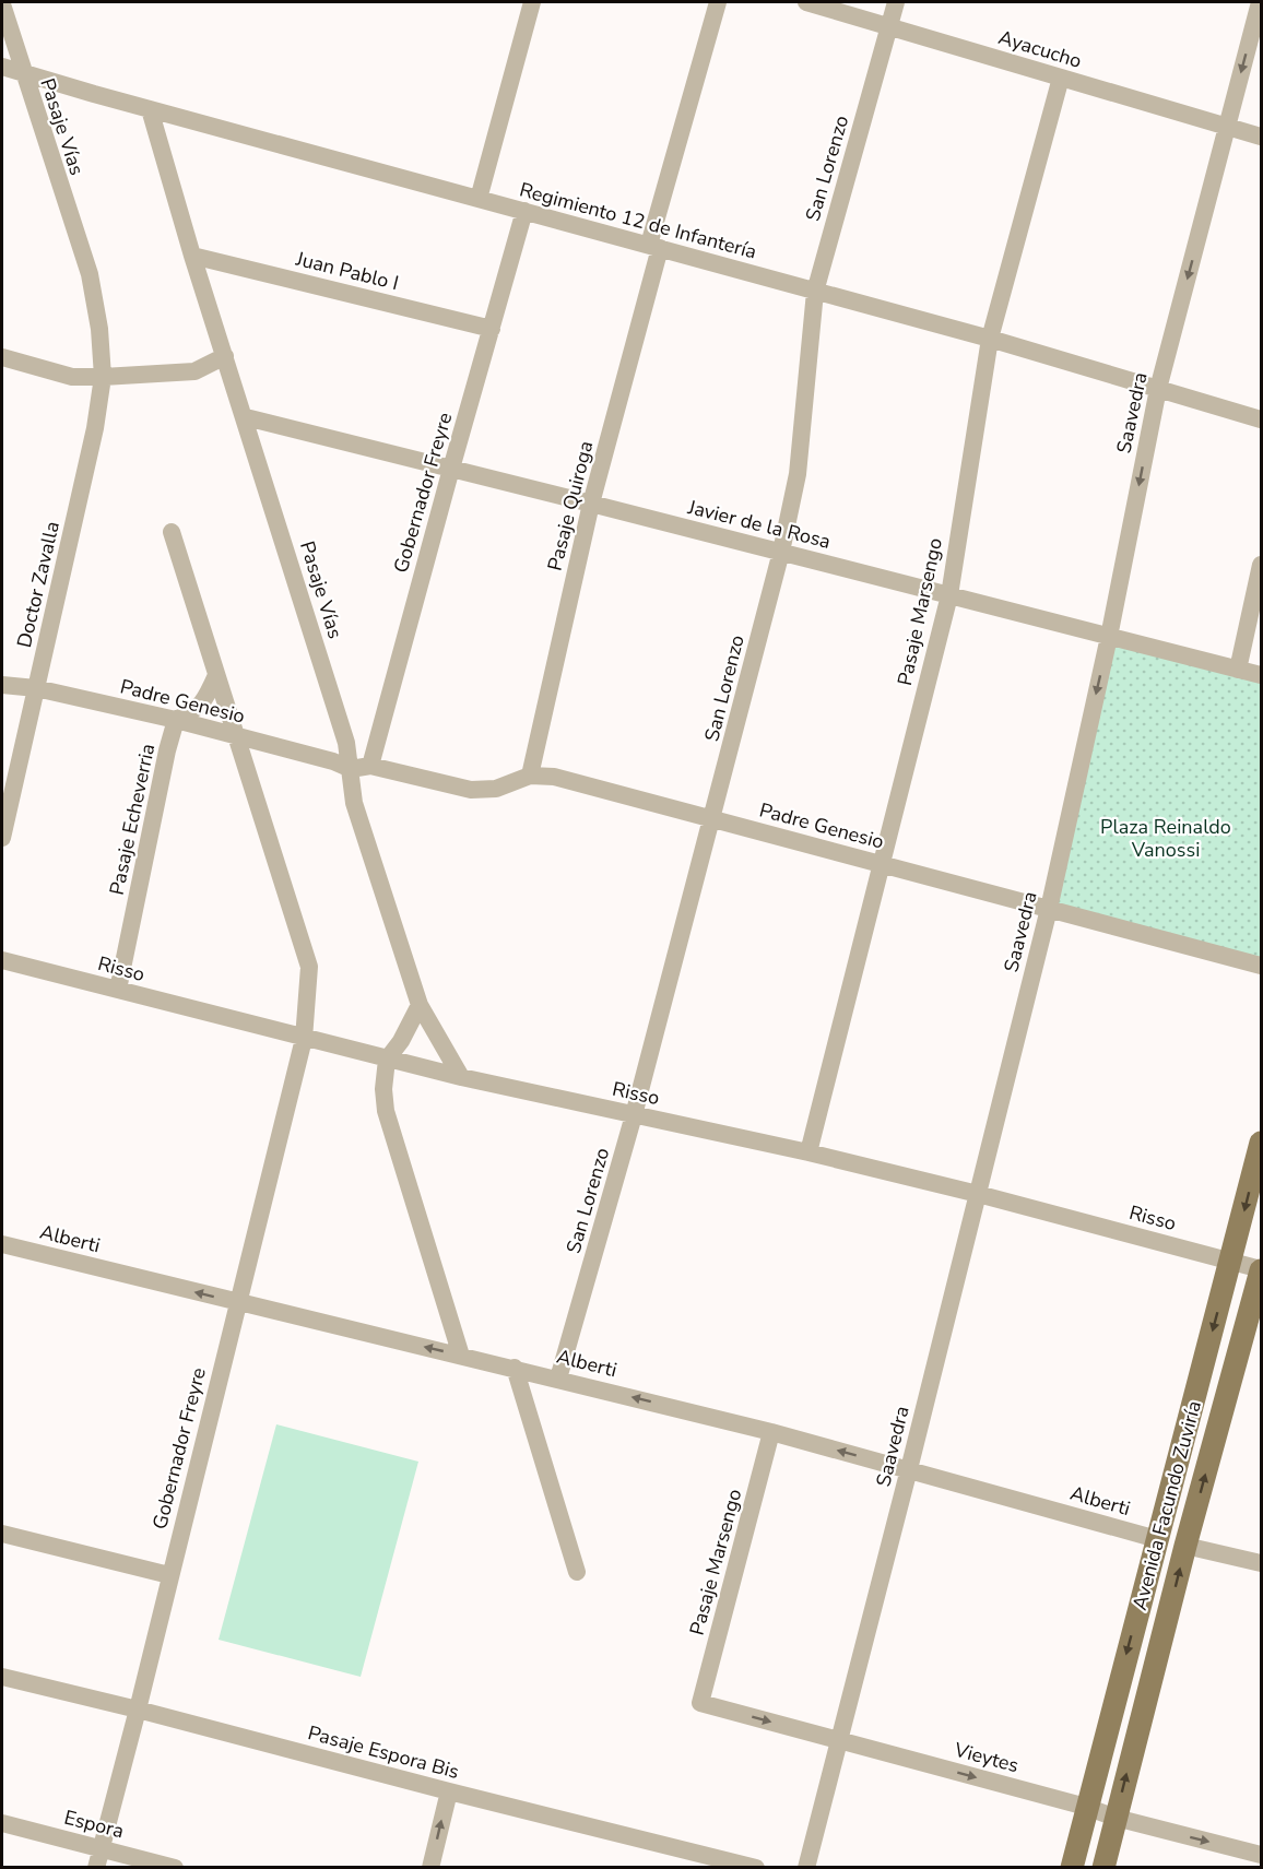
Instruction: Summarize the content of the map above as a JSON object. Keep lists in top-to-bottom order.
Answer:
{
  "streets": {
    "main road": ["Avenida Facundo Zuviría"],
    "street": [
      "Ayacucho",
      "Pasaje Vías",
      "San Lorenzo",
      "Regimiento 12 de Infantería",
      "Juan Pablo I",
      "Saavedra",
      "Gobernador Freyre",
      "Pasaje Quiroga",
      "Javier de la Rosa",
      "Doctor Zavalla",
      "Pasaje Marsengo",
      "Padre Genesio",
      "Pasaje Echeverria",
      "Risso",
      "Alberti",
      "Pasaje Espora Bis",
      "Vieytes",
      "Espora"
    ]
  },
  "crossings": [
    ["Ayacucho", "San Lorenzo"],
    ["Ayacucho", "Saavedra"],
    ["Ayacucho", "Pasaje Marsengo"],
    ["Pasaje Vías", "Regimiento 12 de Infantería"],
    ["Pasaje Vías", "Juan Pablo I"],
    ["Pasaje Vías", "Javier de la Rosa"],
    ["Pasaje Vías", "Doctor Zavalla"],
    ["Pasaje Vías", "Padre Genesio"],
    ["Pasaje Vías", "Risso"],
    ["San Lorenzo", "Regimiento 12 de Infantería"],
    ["San Lorenzo", "Javier de la Rosa"],
    ["San Lorenzo", "Padre Genesio"],
    ["San Lorenzo", "Risso"],
    ["San Lorenzo", "Alberti"],
    ["Regimiento 12 de Infantería", "Saavedra"],
    ["Regimiento 12 de Infantería", "Gobernador Freyre"],
    ["Regimiento 12 de Infantería", "Pasaje Quiroga"],
    ["Regimiento 12 de Infantería", "Pasaje Marsengo"],
    ["Juan Pablo I", "Gobernador Freyre"],
    ["Saavedra", "Javier de la Rosa"],
    ["Saavedra", "Padre Genesio"],
    ["Saavedra", "Risso"],
    ["Saavedra", "Alberti"],
    ["Saavedra", "Vieytes"],
    ["Gobernador Freyre", "Javier de la Rosa"],
    ["Gobernador Freyre", "Padre Genesio"],
    ["Gobernador Freyre", "Risso"],
    ["Gobernador Freyre", "Alberti"],
    ["Gobernador Freyre", "Pasaje Espora Bis"],
    ["Gobernador Freyre", "Espora"],
    ["Pasaje Quiroga", "Javier de la Rosa"],
    ["Pasaje Quiroga", "Padre Genesio"],
    ["Javier de la Rosa", "Pasaje Marsengo"],
    ["Doctor Zavalla", "Padre Genesio"],
    ["Pasaje Marsengo", "Padre Genesio"],
    ["Pasaje Marsengo", "Risso"],
    ["Pasaje Marsengo", "Alberti"],
    ["Pasaje Marsengo", "Vieytes"],
    ["Padre Genesio", "Pasaje Echeverria"],
    ["Pasaje Echeverria", "Risso"],
    ["Risso", "Avenida Facundo Zuviría"],
    ["Alberti", "Avenida Facundo Zuviría"],
    ["Avenida Facundo Zuviría", "Vieytes"]
  ],
  "one_way": ["Saavedra", "Alberti", "Vieytes"],
  "parks": ["Plaza Reinaldo Vanossi"]
}
